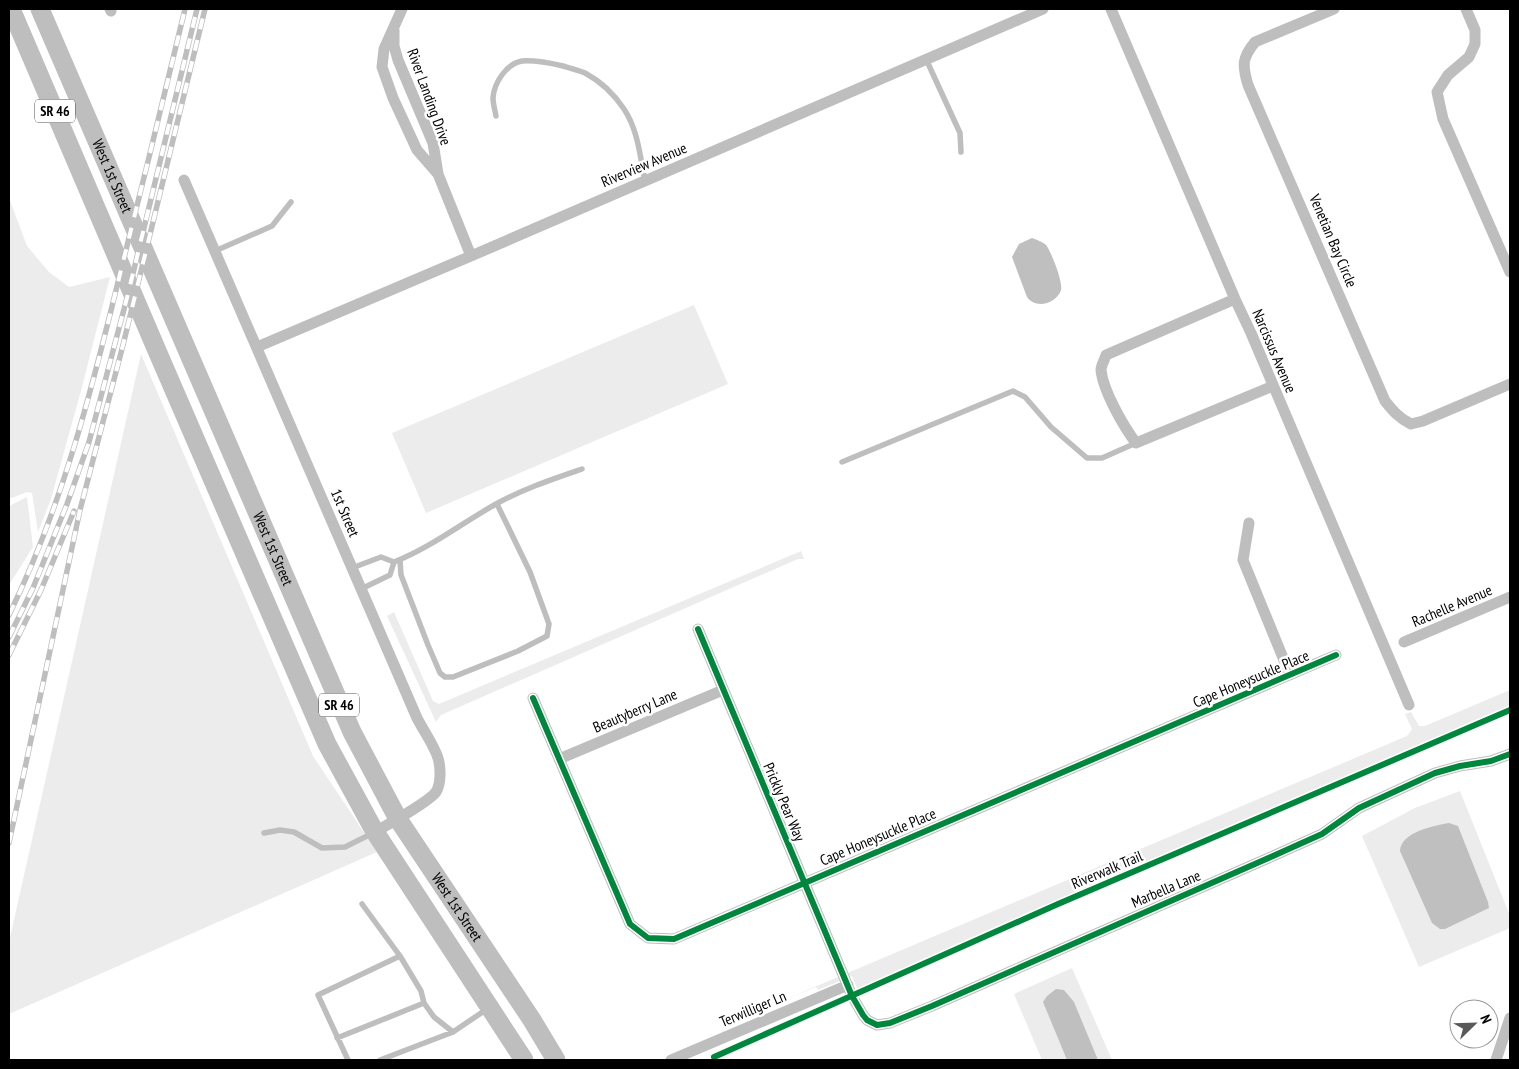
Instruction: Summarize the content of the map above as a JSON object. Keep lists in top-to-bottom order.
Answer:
{
  "streets": {
    "main road": ["SR 46", "West 1st Street"],
    "street": [
      "River Landing Drive",
      "Riverview Avenue",
      "Venetian Bay Circle",
      "Narcissus Avenue",
      "1st Street",
      "Rachelle Avenue",
      "Cape Honeysuckle Place",
      "Beautyberry Lane",
      "Prickly Pear Way",
      "Marbella Lane",
      "Terwilliger Ln"
    ],
    "cycle path": ["Riverwalk Trail"]
  },
  "crossings": [
    ["River Landing Drive", "Riverview Avenue"],
    ["Riverview Avenue", "1st Street"],
    ["West 1st Street", "1st Street"],
    ["Cape Honeysuckle Place", "Beautyberry Lane"],
    ["Cape Honeysuckle Place", "Prickly Pear Way"],
    ["Beautyberry Lane", "Prickly Pear Way"],
    ["Prickly Pear Way", "Marbella Lane"],
    ["Prickly Pear Way", "Terwilliger Ln"],
    ["Marbella Lane", "Terwilliger Ln"]
  ],
  "north": "top right"
}
